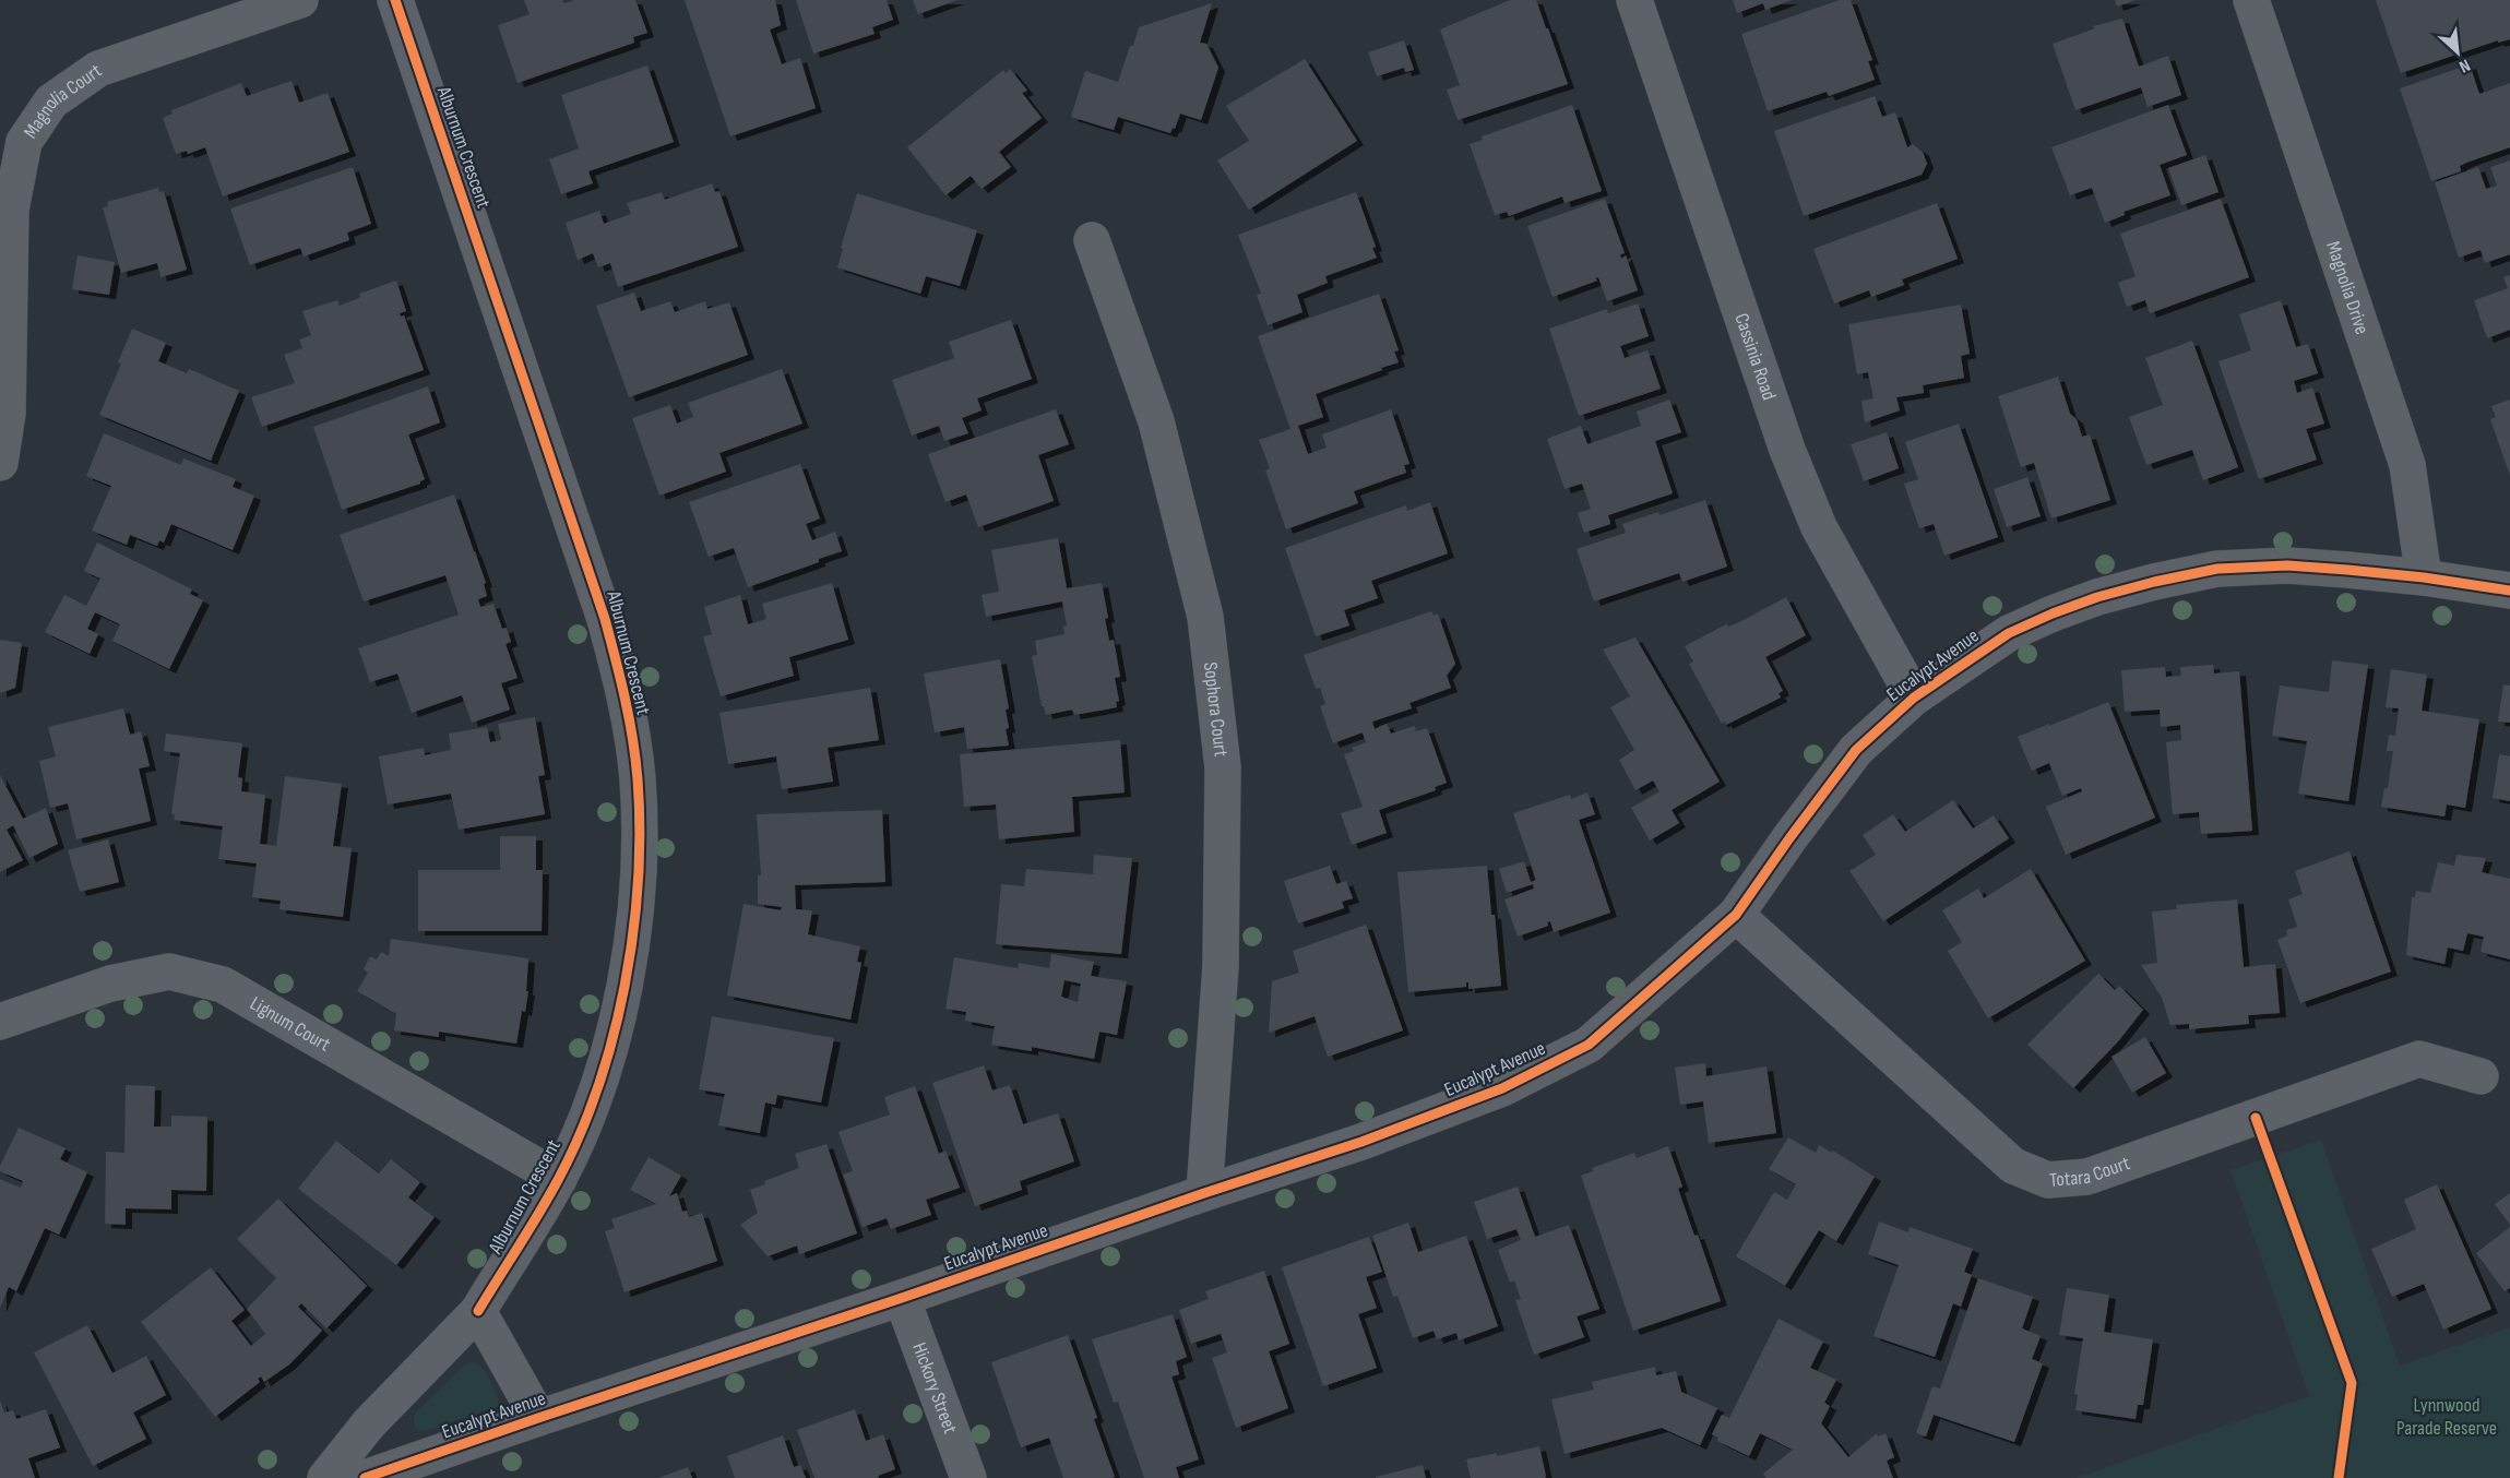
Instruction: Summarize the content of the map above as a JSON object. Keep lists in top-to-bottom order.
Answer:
{
  "streets": {
    "street": [
      "Magnolia Court",
      "Alburnum Crescent",
      "Magnolia Drive",
      "Cassinia Road",
      "Eucalypt Avenue",
      "Sophora Court",
      "Lignum Court",
      "Totara Court",
      "Hickory Street"
    ]
  },
  "crossings": [
    ["Alburnum Crescent", "Lignum Court"],
    ["Magnolia Drive", "Eucalypt Avenue"],
    ["Cassinia Road", "Eucalypt Avenue"],
    ["Eucalypt Avenue", "Sophora Court"],
    ["Eucalypt Avenue", "Totara Court"],
    ["Eucalypt Avenue", "Hickory Street"]
  ],
  "parks": ["Lynnwood Parade Reserve"],
  "north": "bottom right"
}
